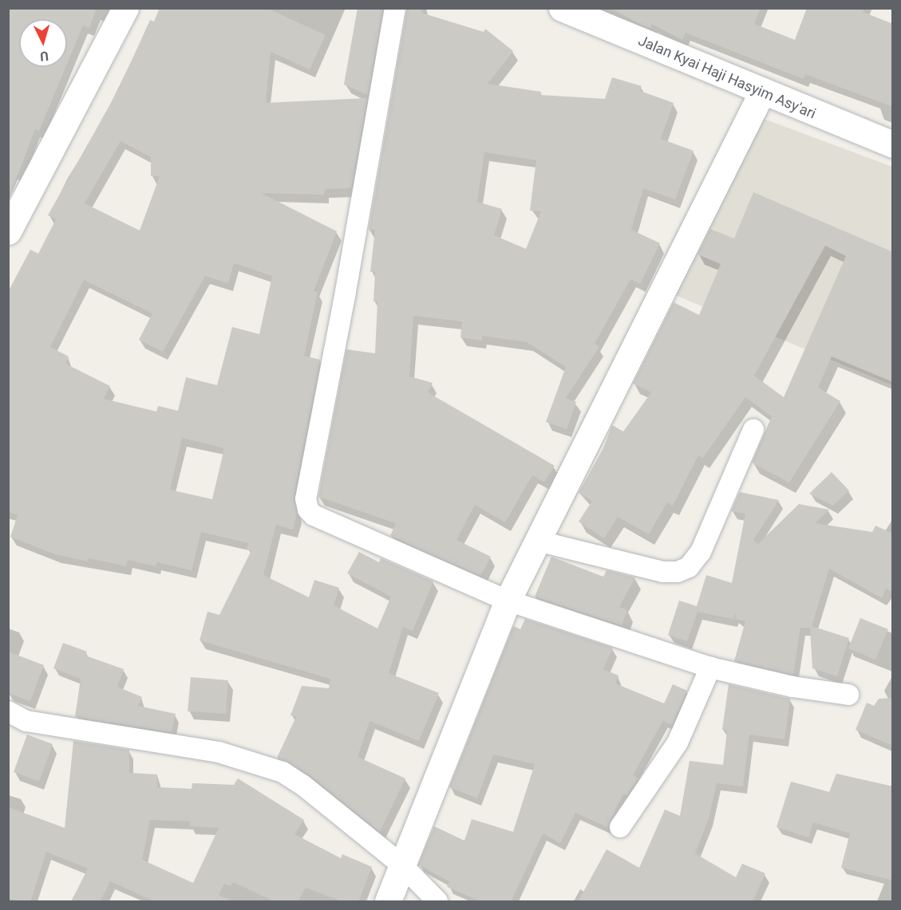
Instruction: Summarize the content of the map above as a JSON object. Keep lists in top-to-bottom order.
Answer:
{
  "streets": {
    "street": ["Jalan Kyai Haji Hasyim Asy'ari"]
  },
  "north": "bottom"
}
